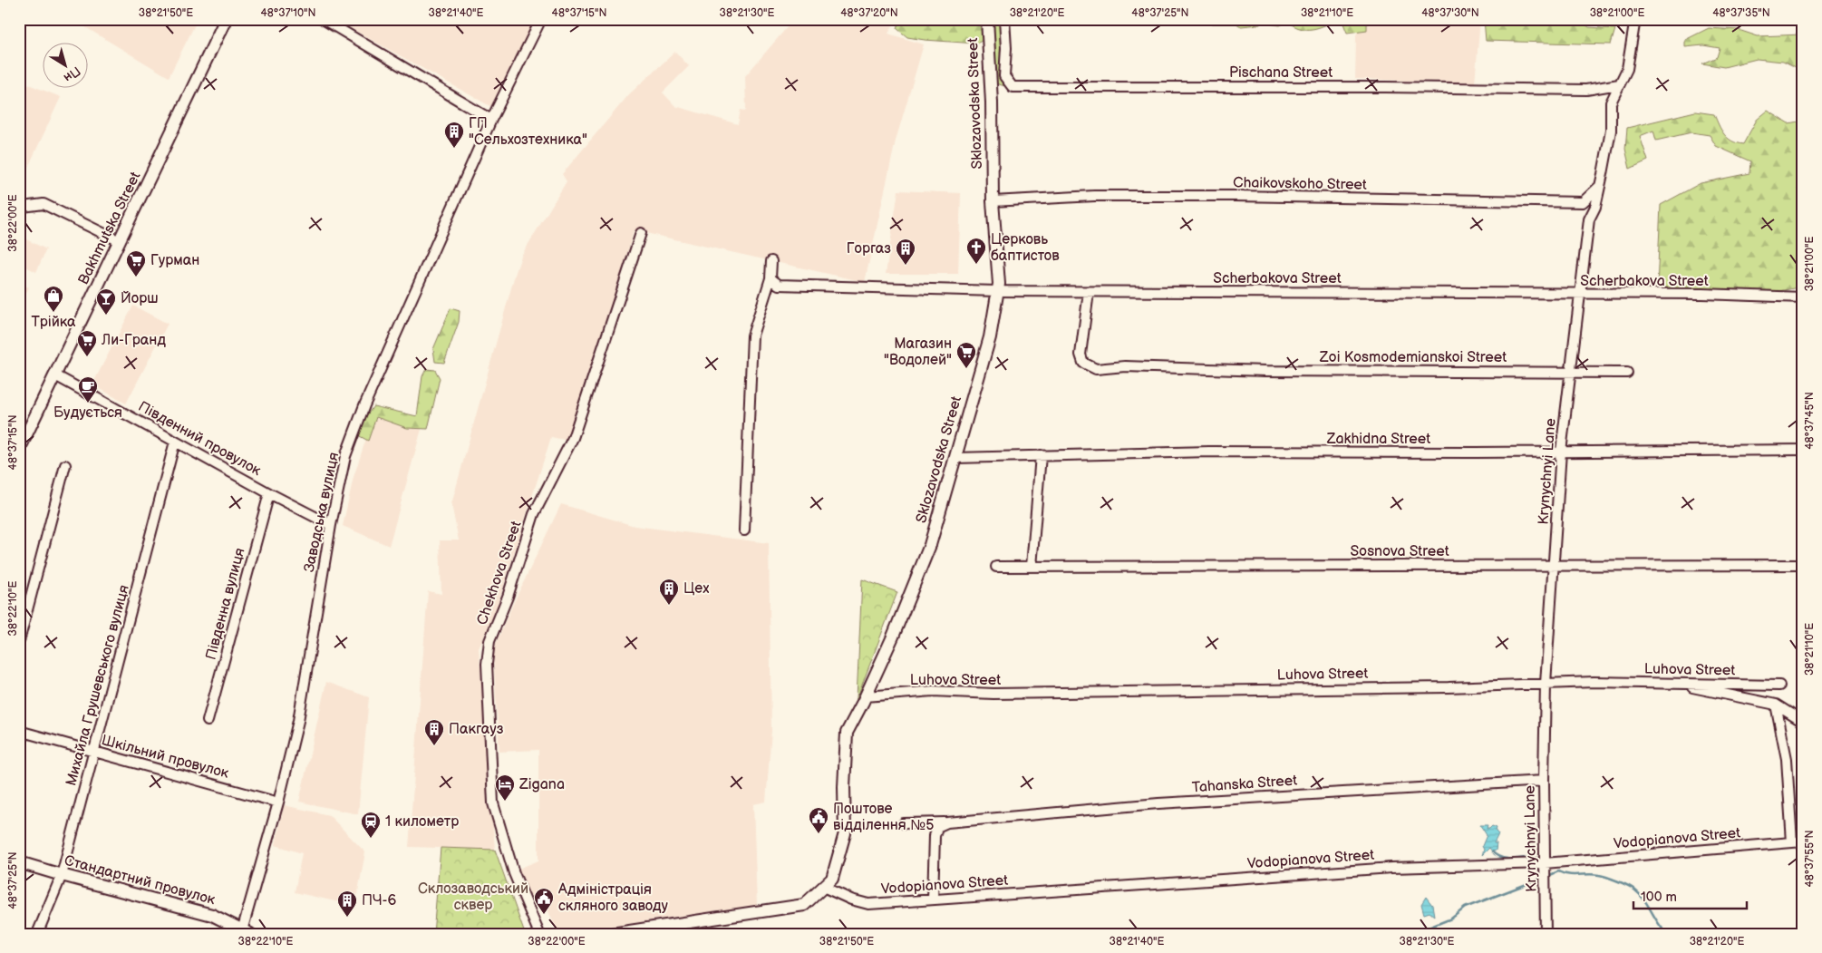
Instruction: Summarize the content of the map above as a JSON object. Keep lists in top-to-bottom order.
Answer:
{
  "streets": {
    "street": [
      "Pischana Street",
      "Sklozavodska Street",
      "Chaikovskoho Street",
      "Bakhmutska Street",
      "Scherbakova Street",
      "Zoi Kosmodemianskoi Street",
      "Південний провулок",
      "Zakhidna Street",
      "Krynychnyi Lane",
      "Заводська вулиця",
      "Sosnova Street",
      "Chekhova Street",
      "Південна вулиця",
      "Luhova Street",
      "Михайла Грушевського вулиця",
      "Шкільний провулок",
      "Tahanska Street",
      "Vodopianova Street",
      "Стандартний провулок"
    ]
  },
  "crossings": [
    ["Pischana Street", "Krynychnyi Lane"],
    ["Sklozavodska Street", "Chaikovskoho Street"],
    ["Sklozavodska Street", "Scherbakova Street"],
    ["Sklozavodska Street", "Zakhidna Street"],
    ["Sklozavodska Street", "Luhova Street"],
    ["Sklozavodska Street", "Vodopianova Street"],
    ["Bakhmutska Street", "Південний провулок"],
    ["Scherbakova Street", "Zoi Kosmodemianskoi Street"],
    ["Scherbakova Street", "Krynychnyi Lane"],
    ["Zoi Kosmodemianskoi Street", "Krynychnyi Lane"],
    ["Південний провулок", "Заводська вулиця"],
    ["Південний провулок", "Південна вулиця"],
    ["Південний провулок", "Михайла Грушевського вулиця"],
    ["Zakhidna Street", "Krynychnyi Lane"],
    ["Krynychnyi Lane", "Sosnova Street"],
    ["Krynychnyi Lane", "Luhova Street"],
    ["Krynychnyi Lane", "Tahanska Street"],
    ["Krynychnyi Lane", "Vodopianova Street"],
    ["Заводська вулиця", "Шкільний провулок"],
    ["Заводська вулиця", "Стандартний провулок"],
    ["Михайла Грушевського вулиця", "Шкільний провулок"],
    ["Михайла Грушевського вулиця", "Стандартний провулок"]
  ],
  "parks": ["Склозаводський сквер"],
  "places": {
    "building": [
      "ГП \"Сельхозтехника\"",
      "Горгаз",
      "Цех",
      "Пакгауз",
      "ПЧ-6"
    ],
    "church": ["Церковь баптистов"],
    "supermarket": ["Гурман", "Ли-Гранд", "Магазин \"Водолей\""],
    "shop": ["Трійка"],
    "bar": ["Йорш"],
    "cafe": ["Будується"],
    "hotel": ["Zigana"],
    "public building": ["Поштове відділення №5", "Адміністрація скляного заводу"],
    "station": ["1 километр"]
  },
  "scale_bar": "100 m",
  "north": "bottom right",
  "coordinates": [
    "38°21'50\"E",
    "48°37'10\"N",
    "38°21'40\"E",
    "48°37'15\"N",
    "38°21'30\"E",
    "48°37'20\"N",
    "38°21'20\"E",
    "48°37'25\"N",
    "38°21'10\"E",
    "48°37'30\"N",
    "38°21'00\"E",
    "48°37'35\"N",
    "38°22'00\"E",
    "48°37'45\"N",
    "38°22'10\"E",
    "48°37'55\"N"
  ]
}
